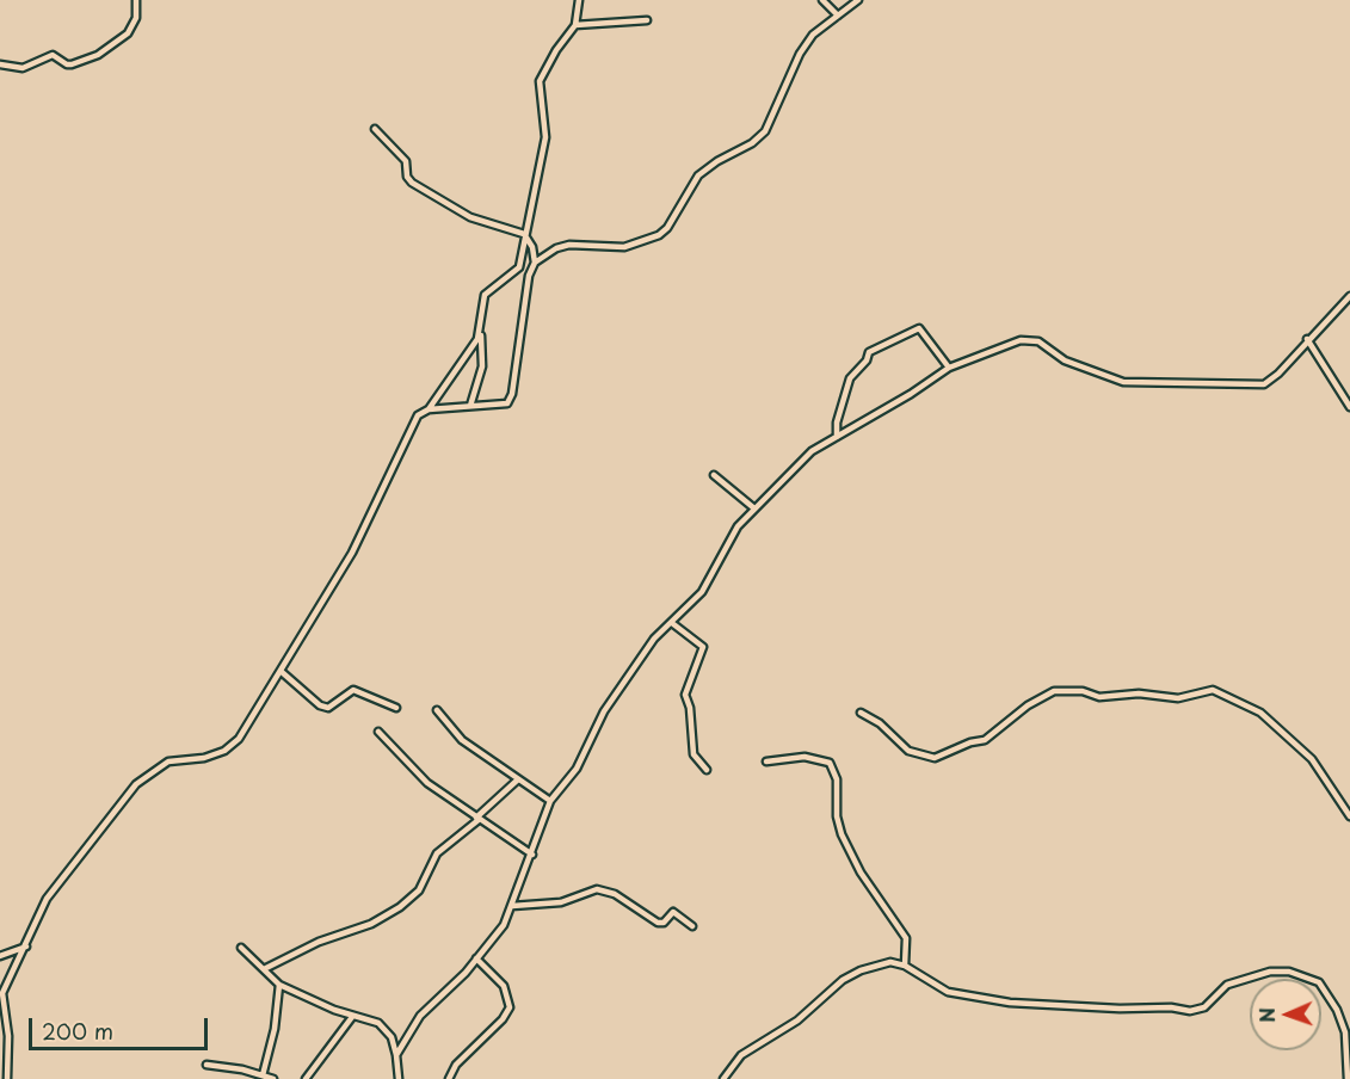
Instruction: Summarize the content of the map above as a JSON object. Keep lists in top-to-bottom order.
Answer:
{
  "scale_bar": "200 m",
  "north": "left"
}
